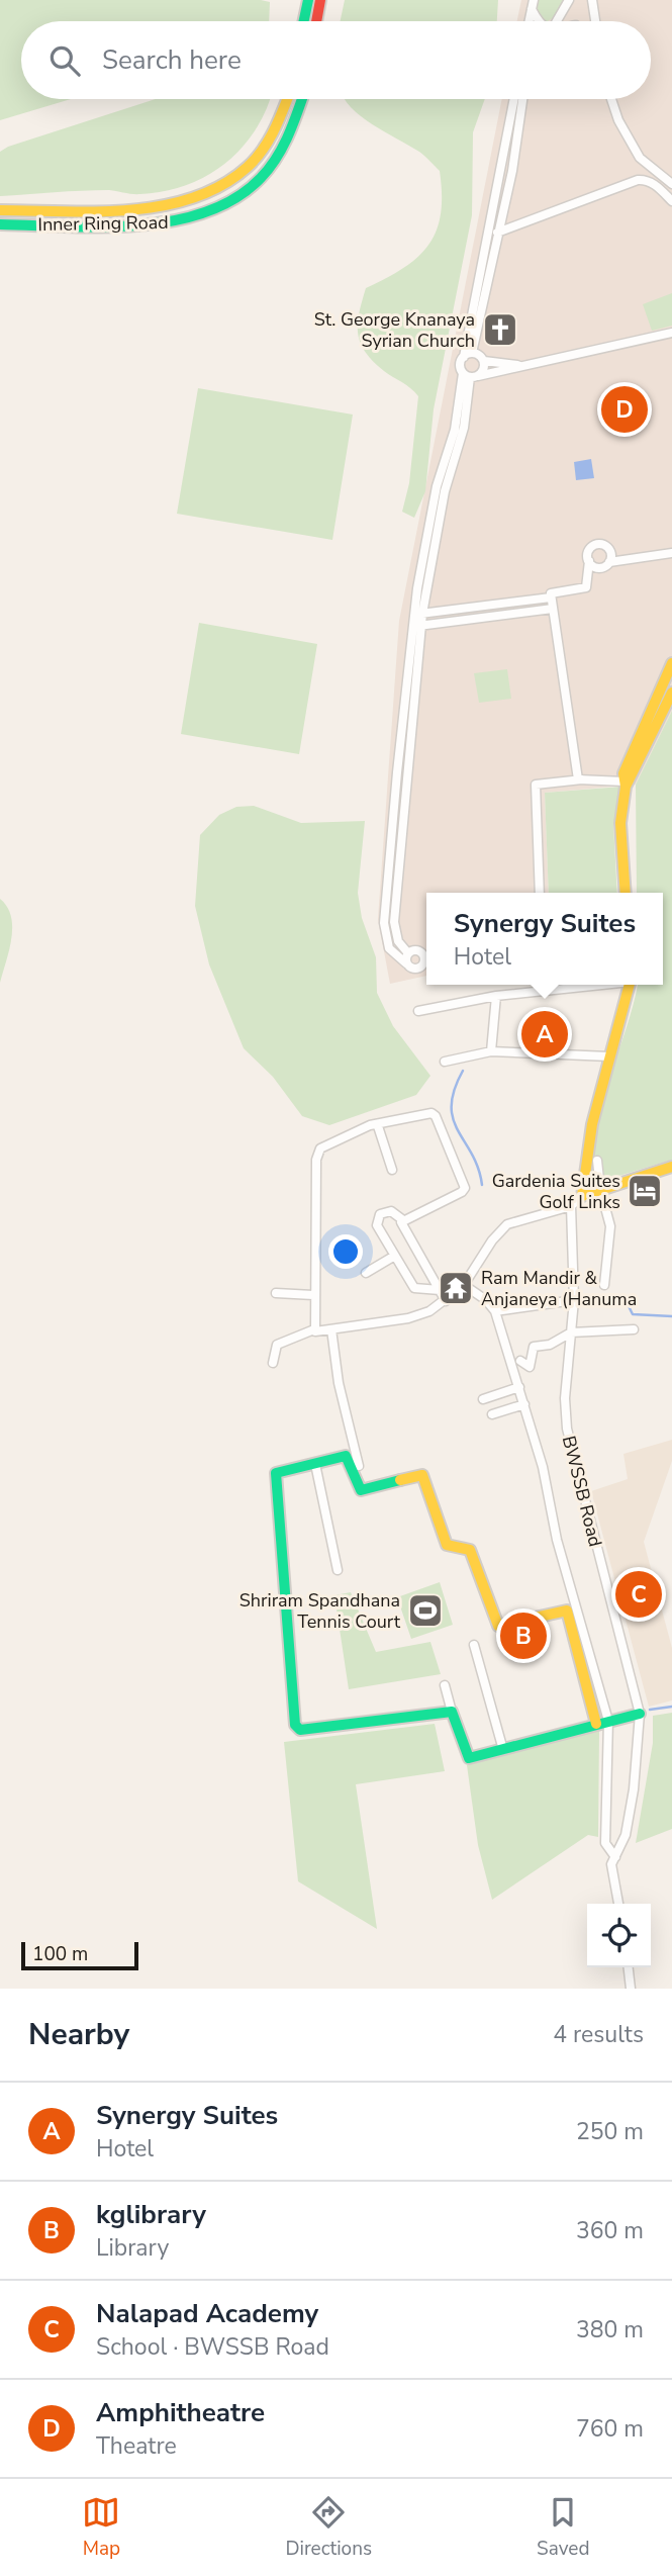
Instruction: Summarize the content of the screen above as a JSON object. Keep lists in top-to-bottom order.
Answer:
{
  "streets": {
    "street": ["Inner Ring Road", "BWSSB Road"]
  },
  "places": {
    "church": ["St. George Knanaya Syrian Church"],
    "hotel": ["Gardenia Suites Golf Links"],
    "temple": ["Ram Mandir & Anjaneya (Hanuma"],
    "sports": ["Shriram Spandhana Tennis Court"]
  },
  "scale_bar": "100 m",
  "page": {
    "search": "Search here",
    "pins": [
      "D",
      "A",
      "C",
      "B"
    ],
    "popup": ["Synergy Suites", "Hotel"],
    "scale": "100 m",
    "heading": ["Nearby", "4 results"],
    "list": [
      {
        "mark": "A",
        "name": "Synergy Suites",
        "note": "Hotel",
        "value": "250 m"
      },
      {
        "mark": "B",
        "name": "kglibrary",
        "note": "Library",
        "value": "360 m"
      },
      {
        "mark": "C",
        "name": "Nalapad Academy",
        "note": "School · BWSSB Road",
        "value": "380 m"
      },
      {
        "mark": "D",
        "name": "Amphitheatre",
        "note": "Theatre",
        "value": "760 m"
      }
    ],
    "nav": ["Map", "Directions", "Saved"]
  }
}
